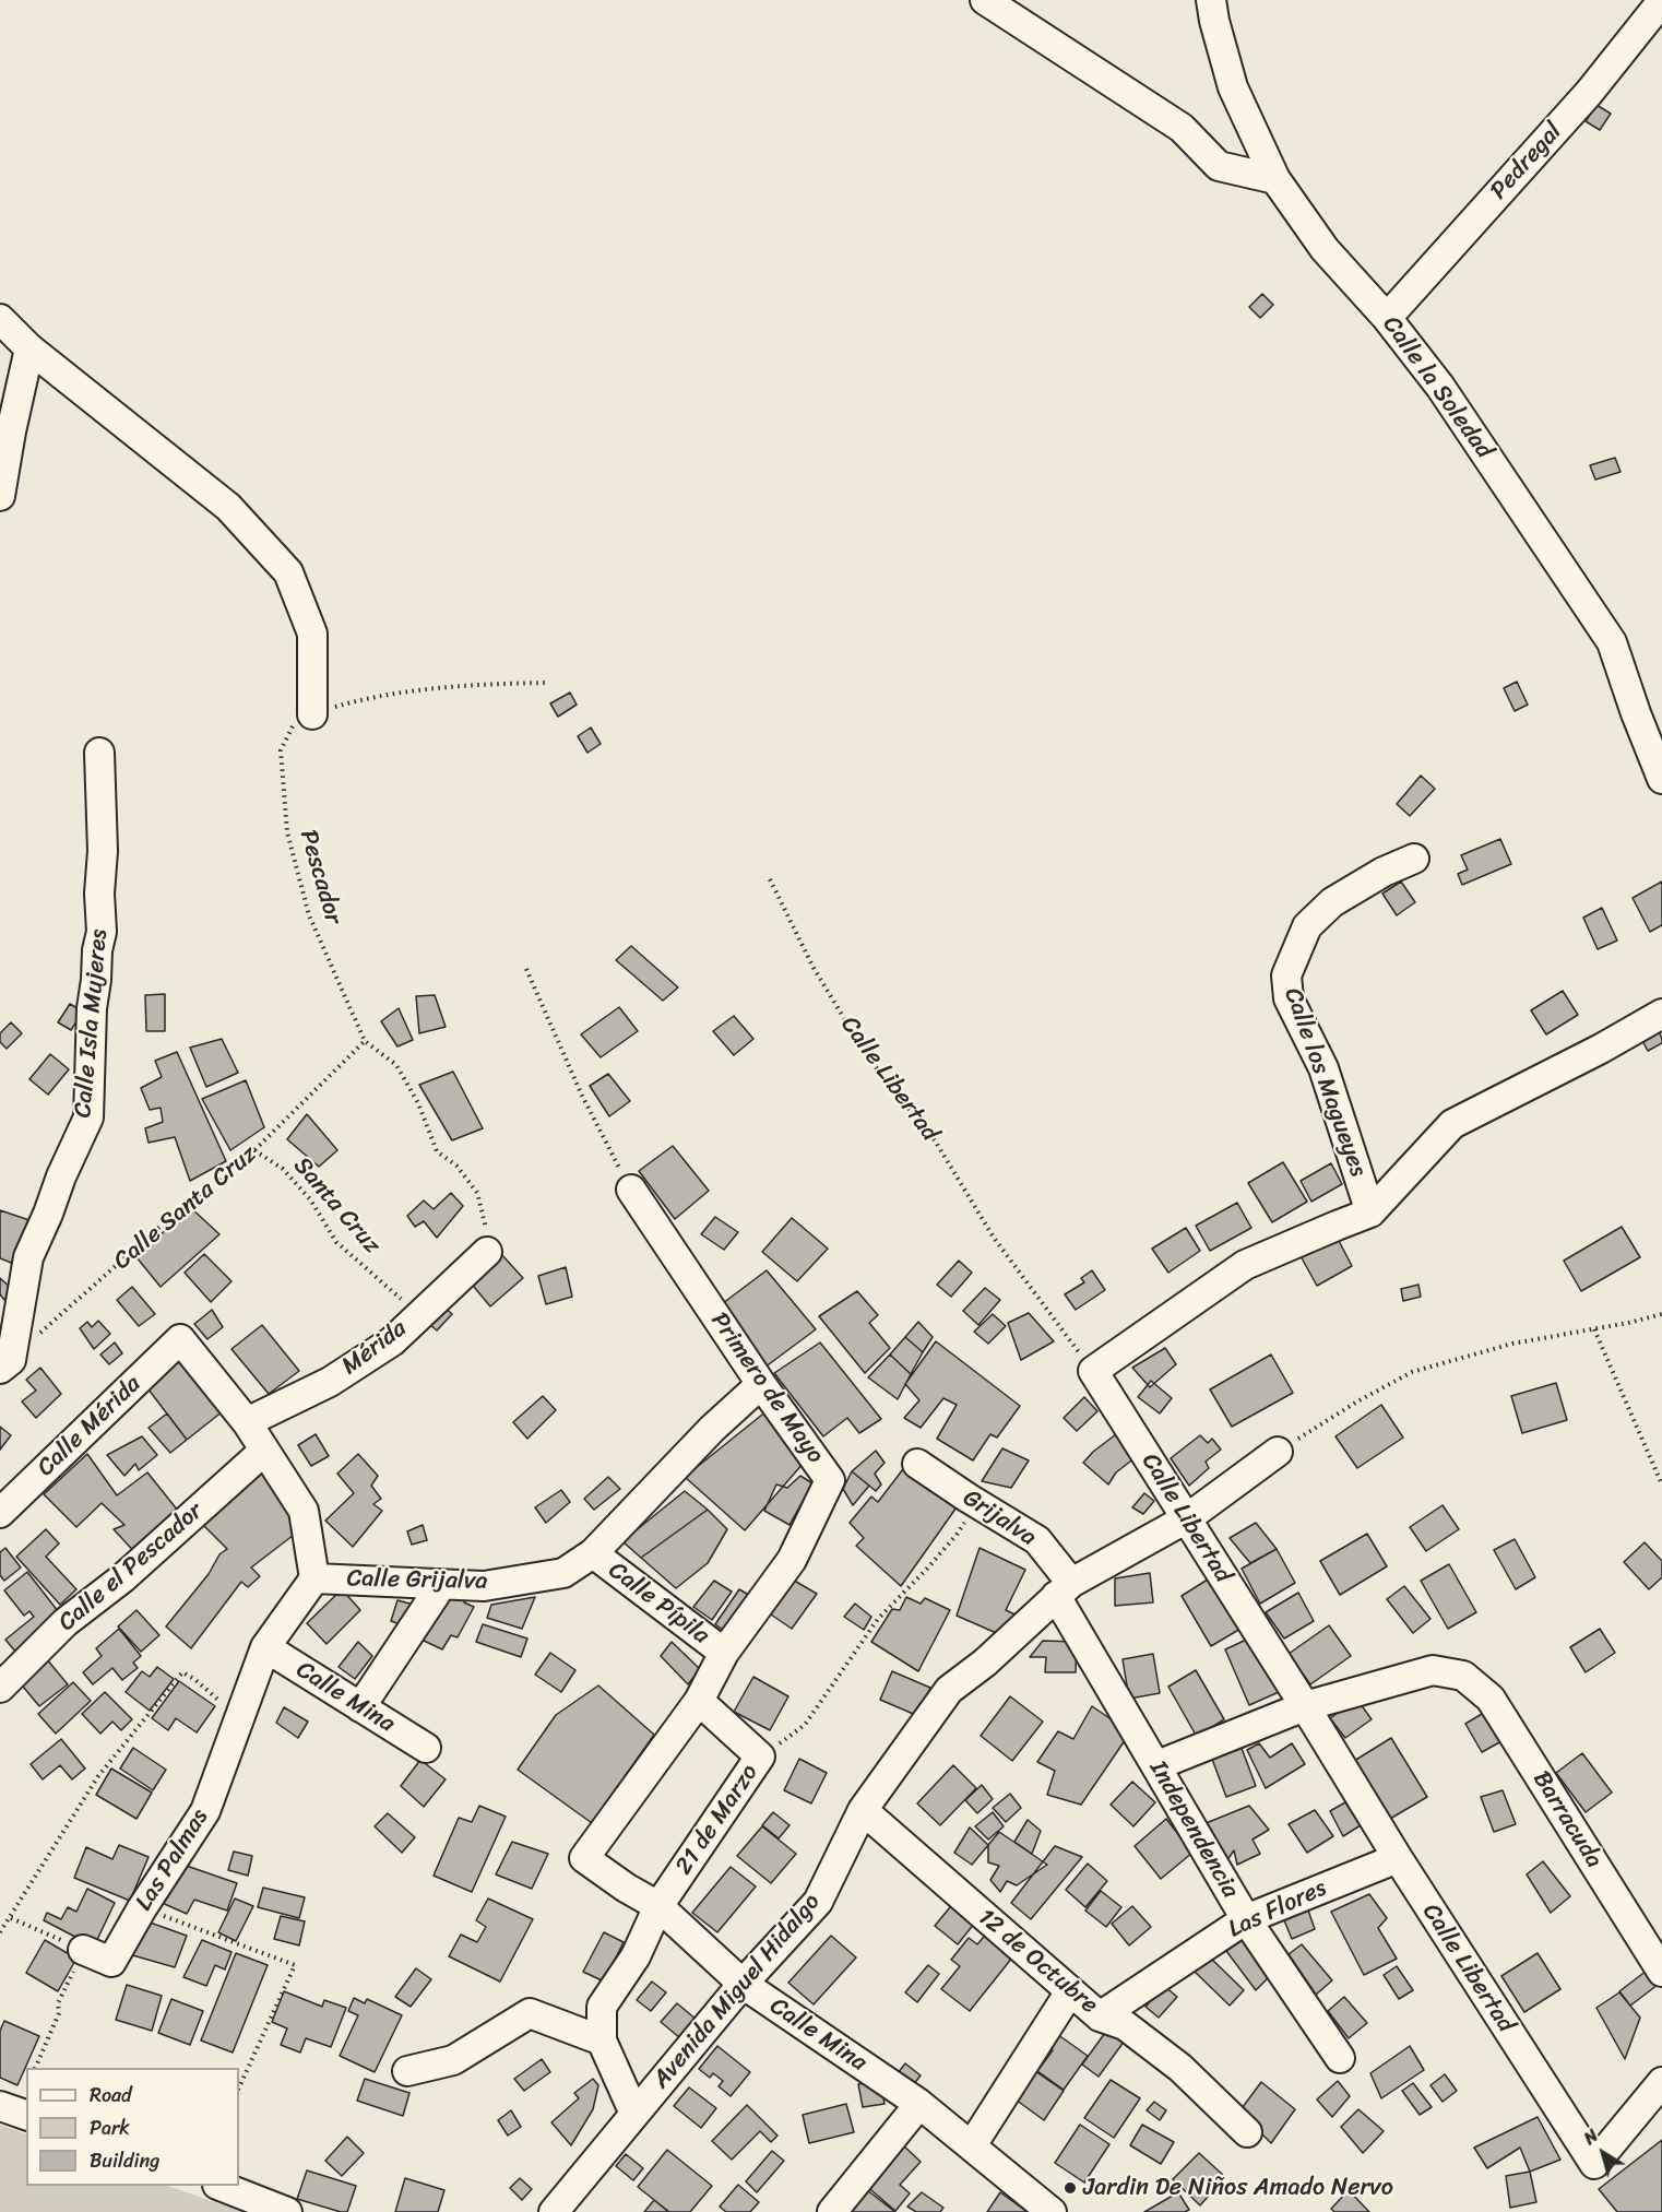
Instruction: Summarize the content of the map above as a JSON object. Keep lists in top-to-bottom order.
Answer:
{
  "streets": {
    "street": [
      "Pedregal",
      "Calle la Soledad",
      "Calle Isla Mujeres",
      "Calle Libertad",
      "Calle los Magueyes",
      "Mérida",
      "Primero de Mayo",
      "Calle Mérida",
      "Grijalva",
      "Calle el Pescador",
      "Calle Grijalva",
      "Calle Pípila",
      "Calle Mina",
      "21 de Marzo",
      "Barracuda",
      "Independencia",
      "Las Palmas",
      "Las Flores",
      "12 de Octubre",
      "Avenida Miguel Hidalgo"
    ],
    "path": ["Pescador", "Santa Cruz", "Calle Santa Cruz"]
  },
  "crossings": [
    ["Pedregal", "Calle la Soledad"],
    ["Pescador", "Calle Santa Cruz"],
    ["Pescador", "Mérida"],
    ["Calle Libertad", "Barracuda"],
    ["Calle Libertad", "Las Flores"],
    ["Calle Libertad", "Avenida Miguel Hidalgo"],
    ["Santa Cruz", "Calle Santa Cruz"],
    ["Santa Cruz", "Mérida"],
    ["Mérida", "Calle Grijalva"],
    ["Primero de Mayo", "Calle Grijalva"],
    ["Primero de Mayo", "Calle Pípila"],
    ["Primero de Mayo", "Calle Mina"],
    ["Calle Mérida", "Calle Grijalva"],
    ["Grijalva", "21 de Marzo"],
    ["Grijalva", "Independencia"],
    ["Grijalva", "Avenida Miguel Hidalgo"],
    ["Calle el Pescador", "Calle Grijalva"],
    ["Calle Grijalva", "Calle Pípila"],
    ["Calle Grijalva", "Las Palmas"],
    ["Calle Mina", "21 de Marzo"],
    ["Calle Mina", "Las Palmas"],
    ["Calle Mina", "Avenida Miguel Hidalgo"],
    ["21 de Marzo", "Avenida Miguel Hidalgo"],
    ["Independencia", "Las Flores"],
    ["Independencia", "Avenida Miguel Hidalgo"],
    ["Las Flores", "12 de Octubre"],
    ["12 de Octubre", "Avenida Miguel Hidalgo"]
  ],
  "places": ["Jardin De Niños Amado Nervo"],
  "legend": ["Road", "Park", "Building"],
  "north": "top left"
}
